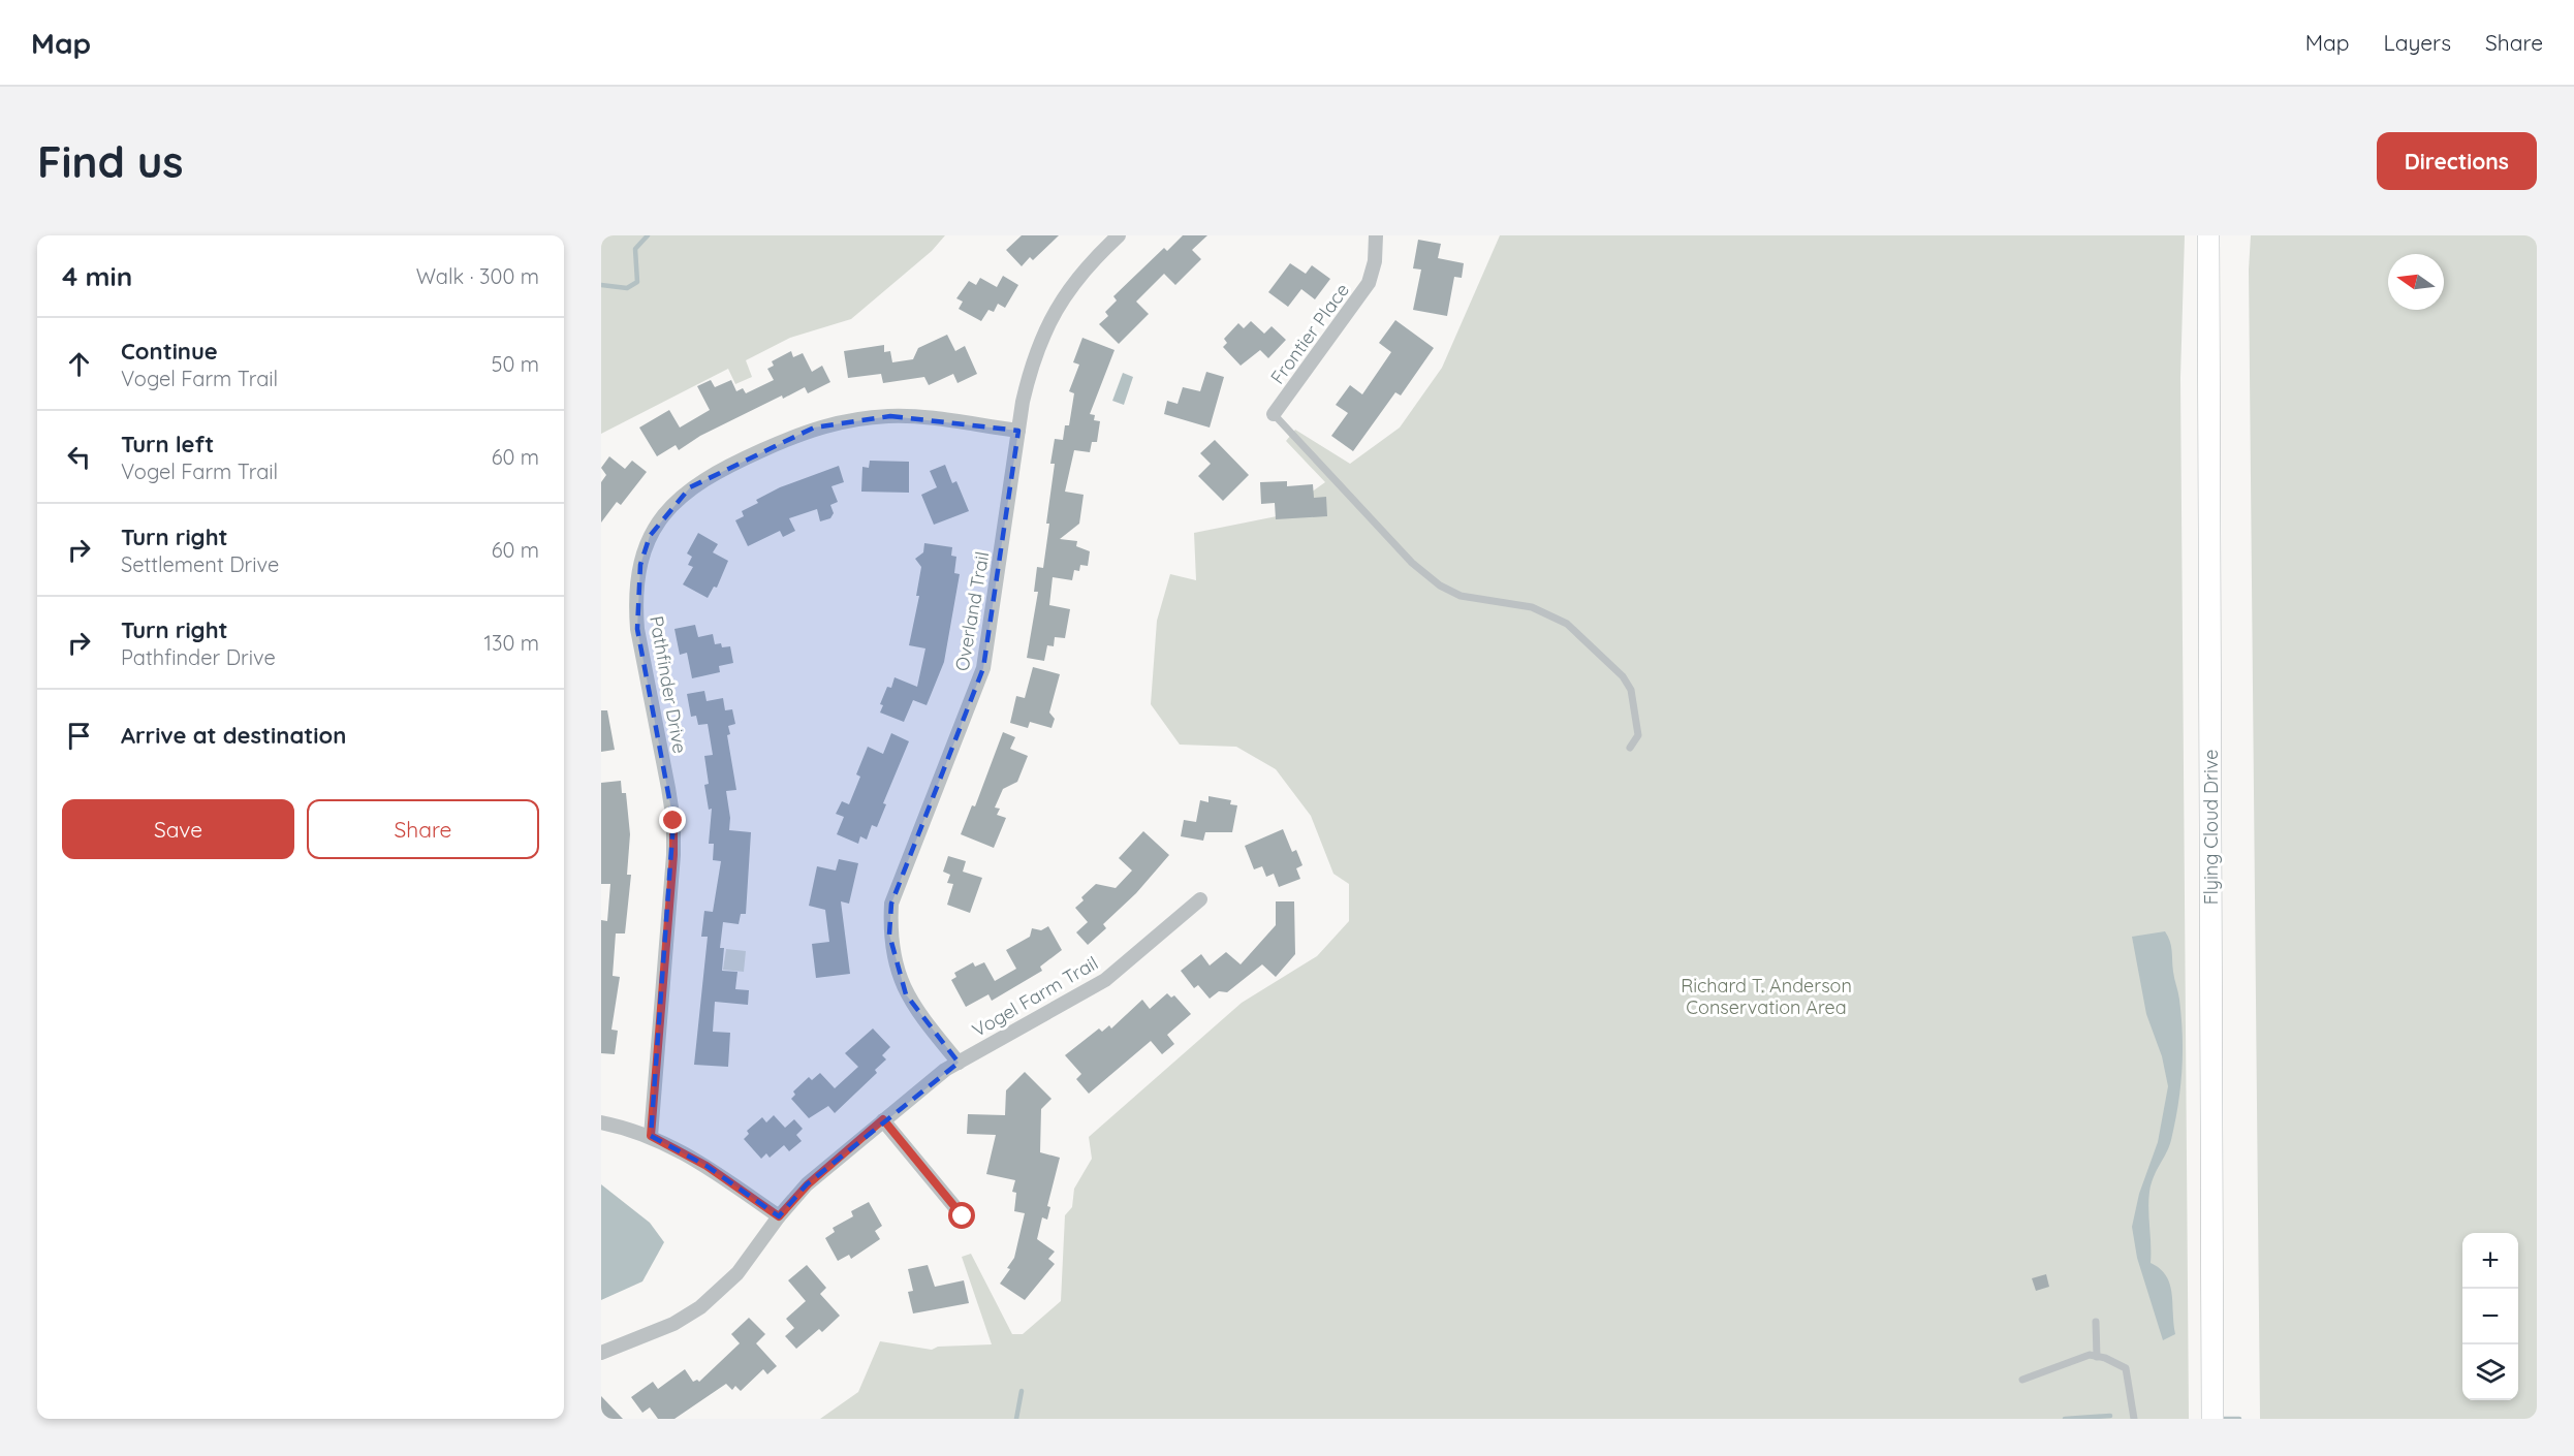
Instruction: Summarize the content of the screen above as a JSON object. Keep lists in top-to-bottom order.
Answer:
{
  "streets": {
    "main road": ["Flying Cloud Drive"],
    "street": [
      "Frontier Place",
      "Overland Trail",
      "Pathfinder Drive",
      "Vogel Farm Trail"
    ]
  },
  "crossings": [
    ["Overland Trail", "Pathfinder Drive"],
    ["Overland Trail", "Vogel Farm Trail"]
  ],
  "parks": ["Richard T. Anderson Conservation Area"],
  "north": "left",
  "page": {
    "header": "Map",
    "nav": ["Map", "Layers", "Share"],
    "buttons": [
      "Directions",
      ["Save", "Share"]
    ],
    "title": "Find us",
    "heading": ["4 min", "Walk · 300 m"],
    "list": [
      ["Continue", "Vogel Farm Trail", "50 m"],
      ["Turn left", "Vogel Farm Trail", "60 m"],
      ["Turn right", "Settlement Drive", "60 m"],
      ["Turn right", "Pathfinder Drive", "130 m"],
      "Arrive at destination"
    ],
    "map_buttons": ["+", "−"]
  }
}
